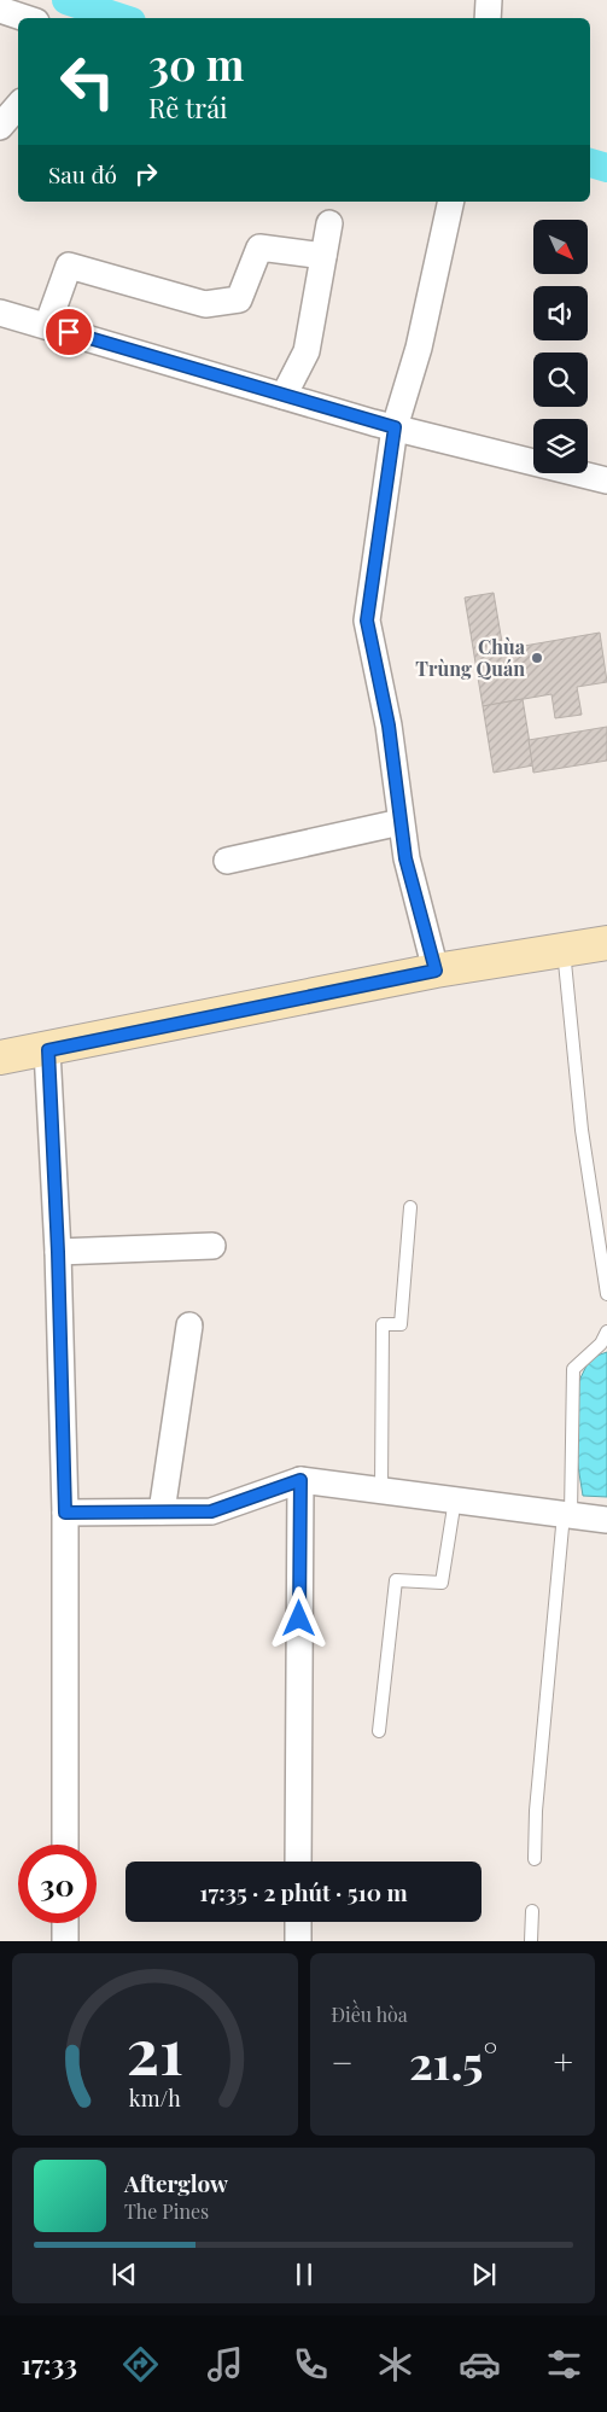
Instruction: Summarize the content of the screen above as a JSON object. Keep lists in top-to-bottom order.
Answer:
{
  "places": ["Chùa Trùng Quán"],
  "north": "bottom right",
  "page": {
    "turn": ["30 m", "Rẽ trái"],
    "then": "Sau đó",
    "limit": "30",
    "trip": "17:35 · 2 phút · 510 m",
    "tile": "Điều hòa",
    "heat": ["−", "21.5°", "+"],
    "song": ["Afterglow", "The Pines"],
    "tabs": "17:33",
    "gauge": ["21", "km/h"]
  }
}
